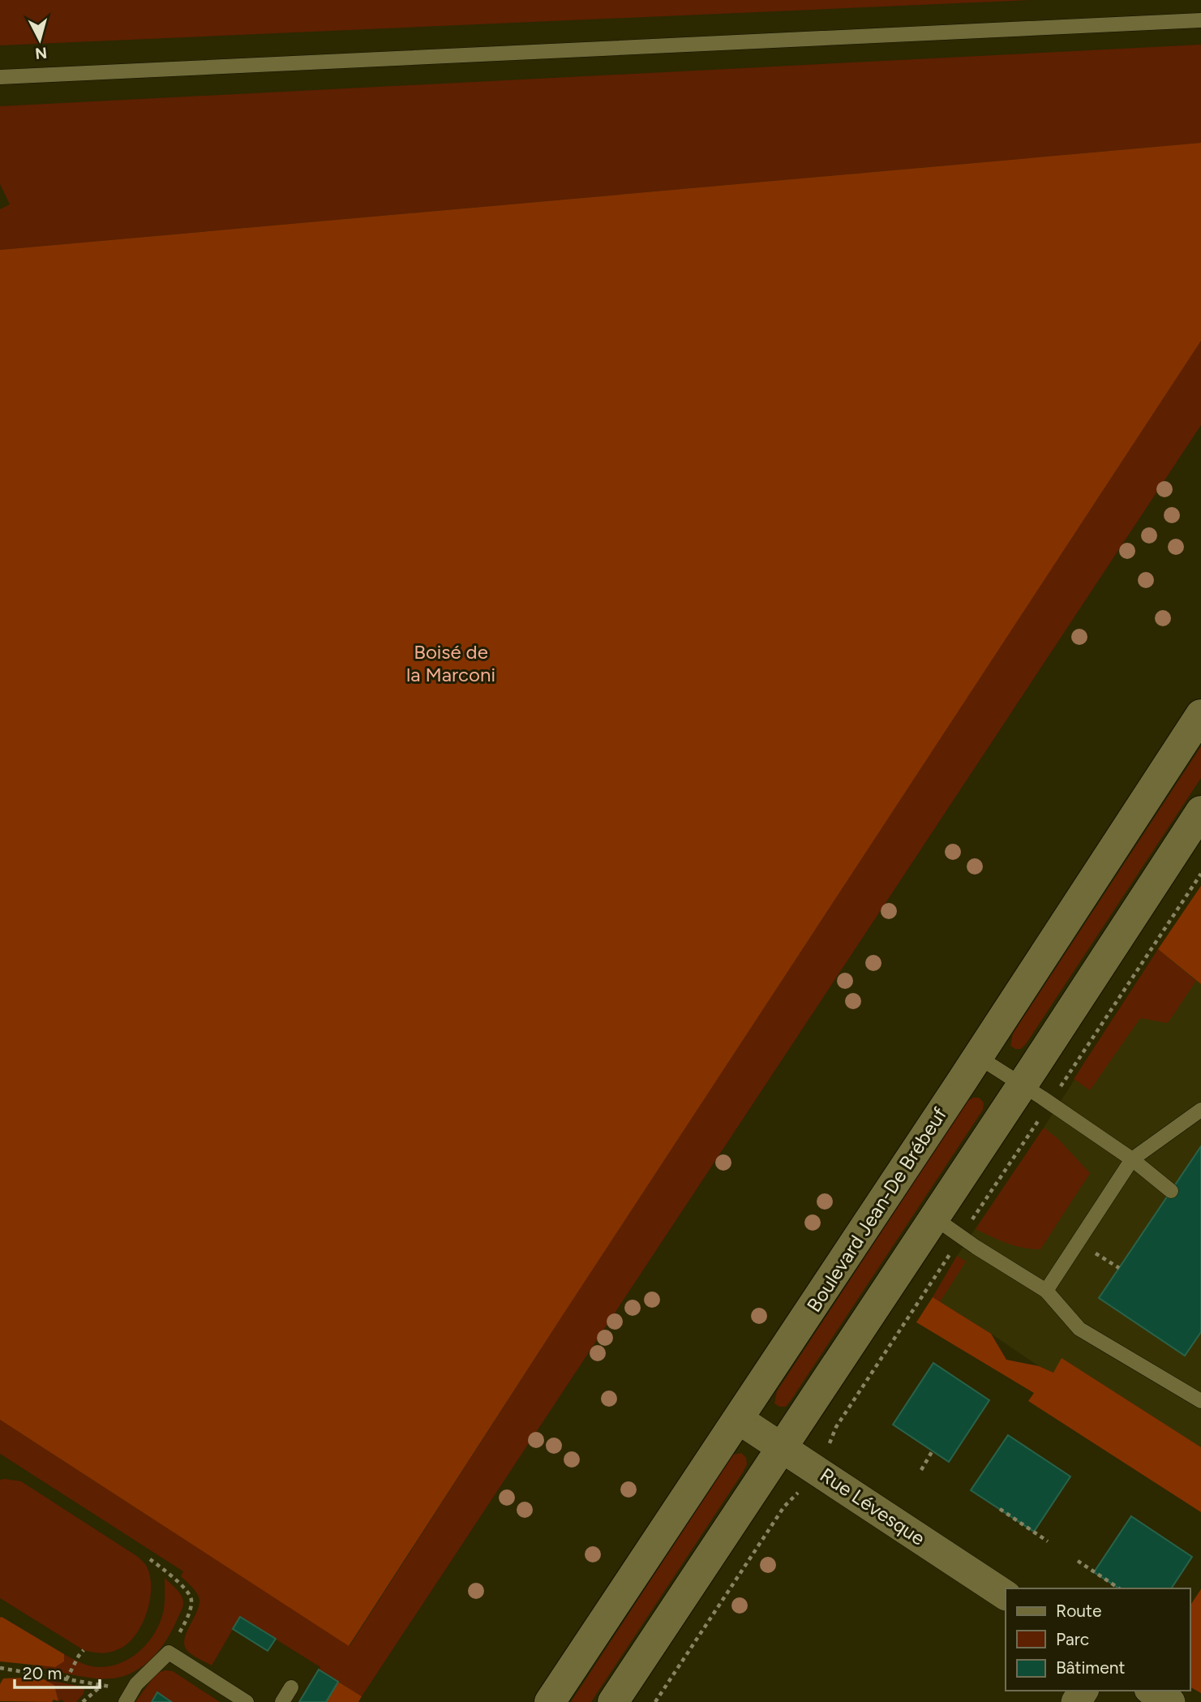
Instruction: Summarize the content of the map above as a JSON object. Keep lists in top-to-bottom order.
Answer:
{
  "streets": {
    "main road": ["Boulevard Jean-De Brébeuf"],
    "street": ["Rue Lévesque"]
  },
  "crossings": [
    ["Boulevard Jean-De Brébeuf", "Rue Lévesque"]
  ],
  "parks": ["Boisé de la Marconi"],
  "legend": ["Route", "Parc", "Bâtiment"],
  "scale_bar": "20 m",
  "north": "bottom"
}
